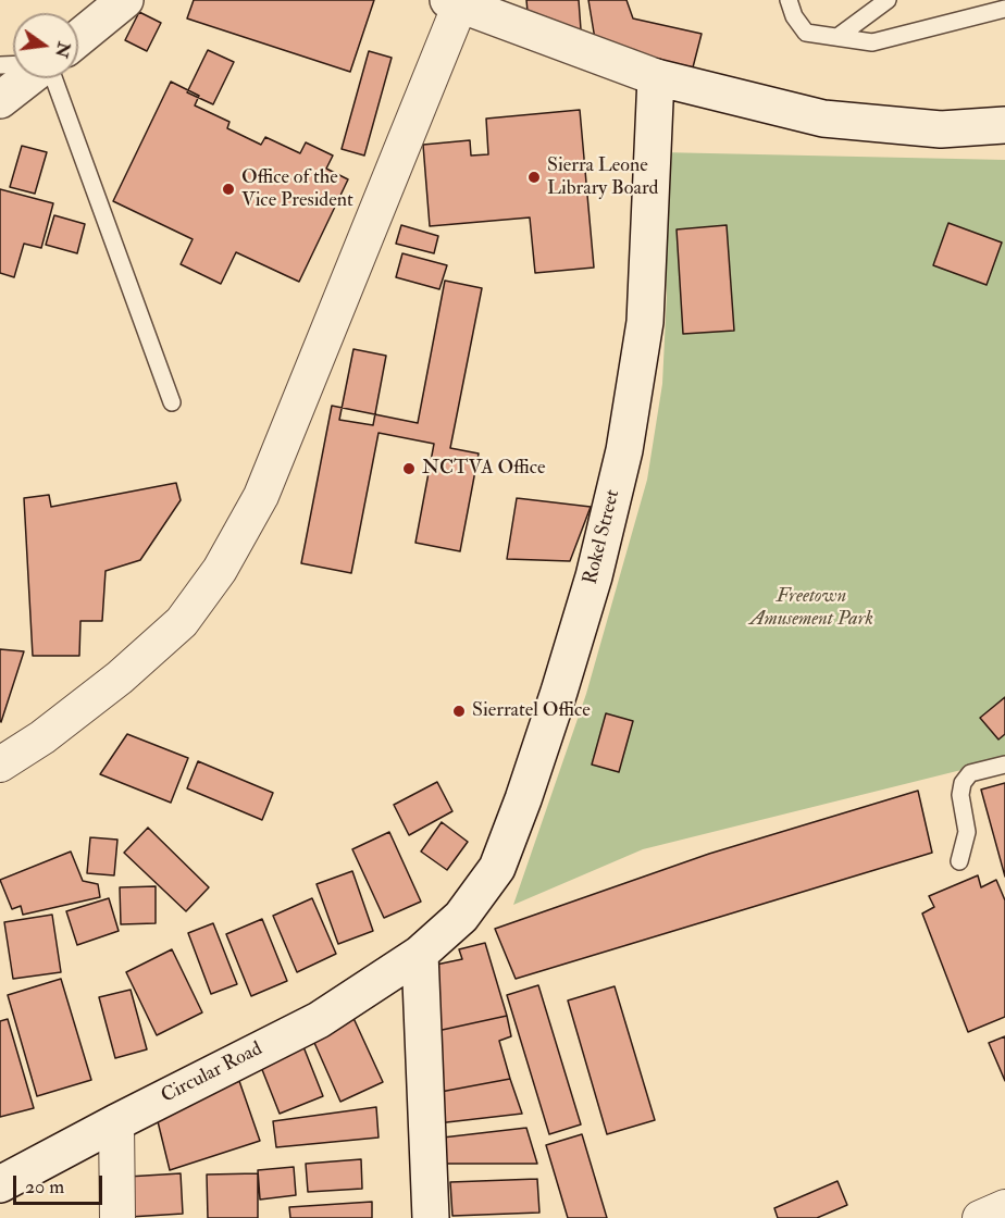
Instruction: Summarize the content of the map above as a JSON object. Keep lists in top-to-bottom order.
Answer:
{
  "streets": {
    "main road": ["Rokel Street", "Circular Road"]
  },
  "crossings": [
    ["Rokel Street", "Circular Road"]
  ],
  "parks": ["Freetown Amusement Park"],
  "places": [
    "Sierra Leone Library Board",
    "Office of the Vice President",
    "NCTVA Office",
    "Sierratel Office"
  ],
  "scale_bar": "20 m",
  "north": "right"
}
